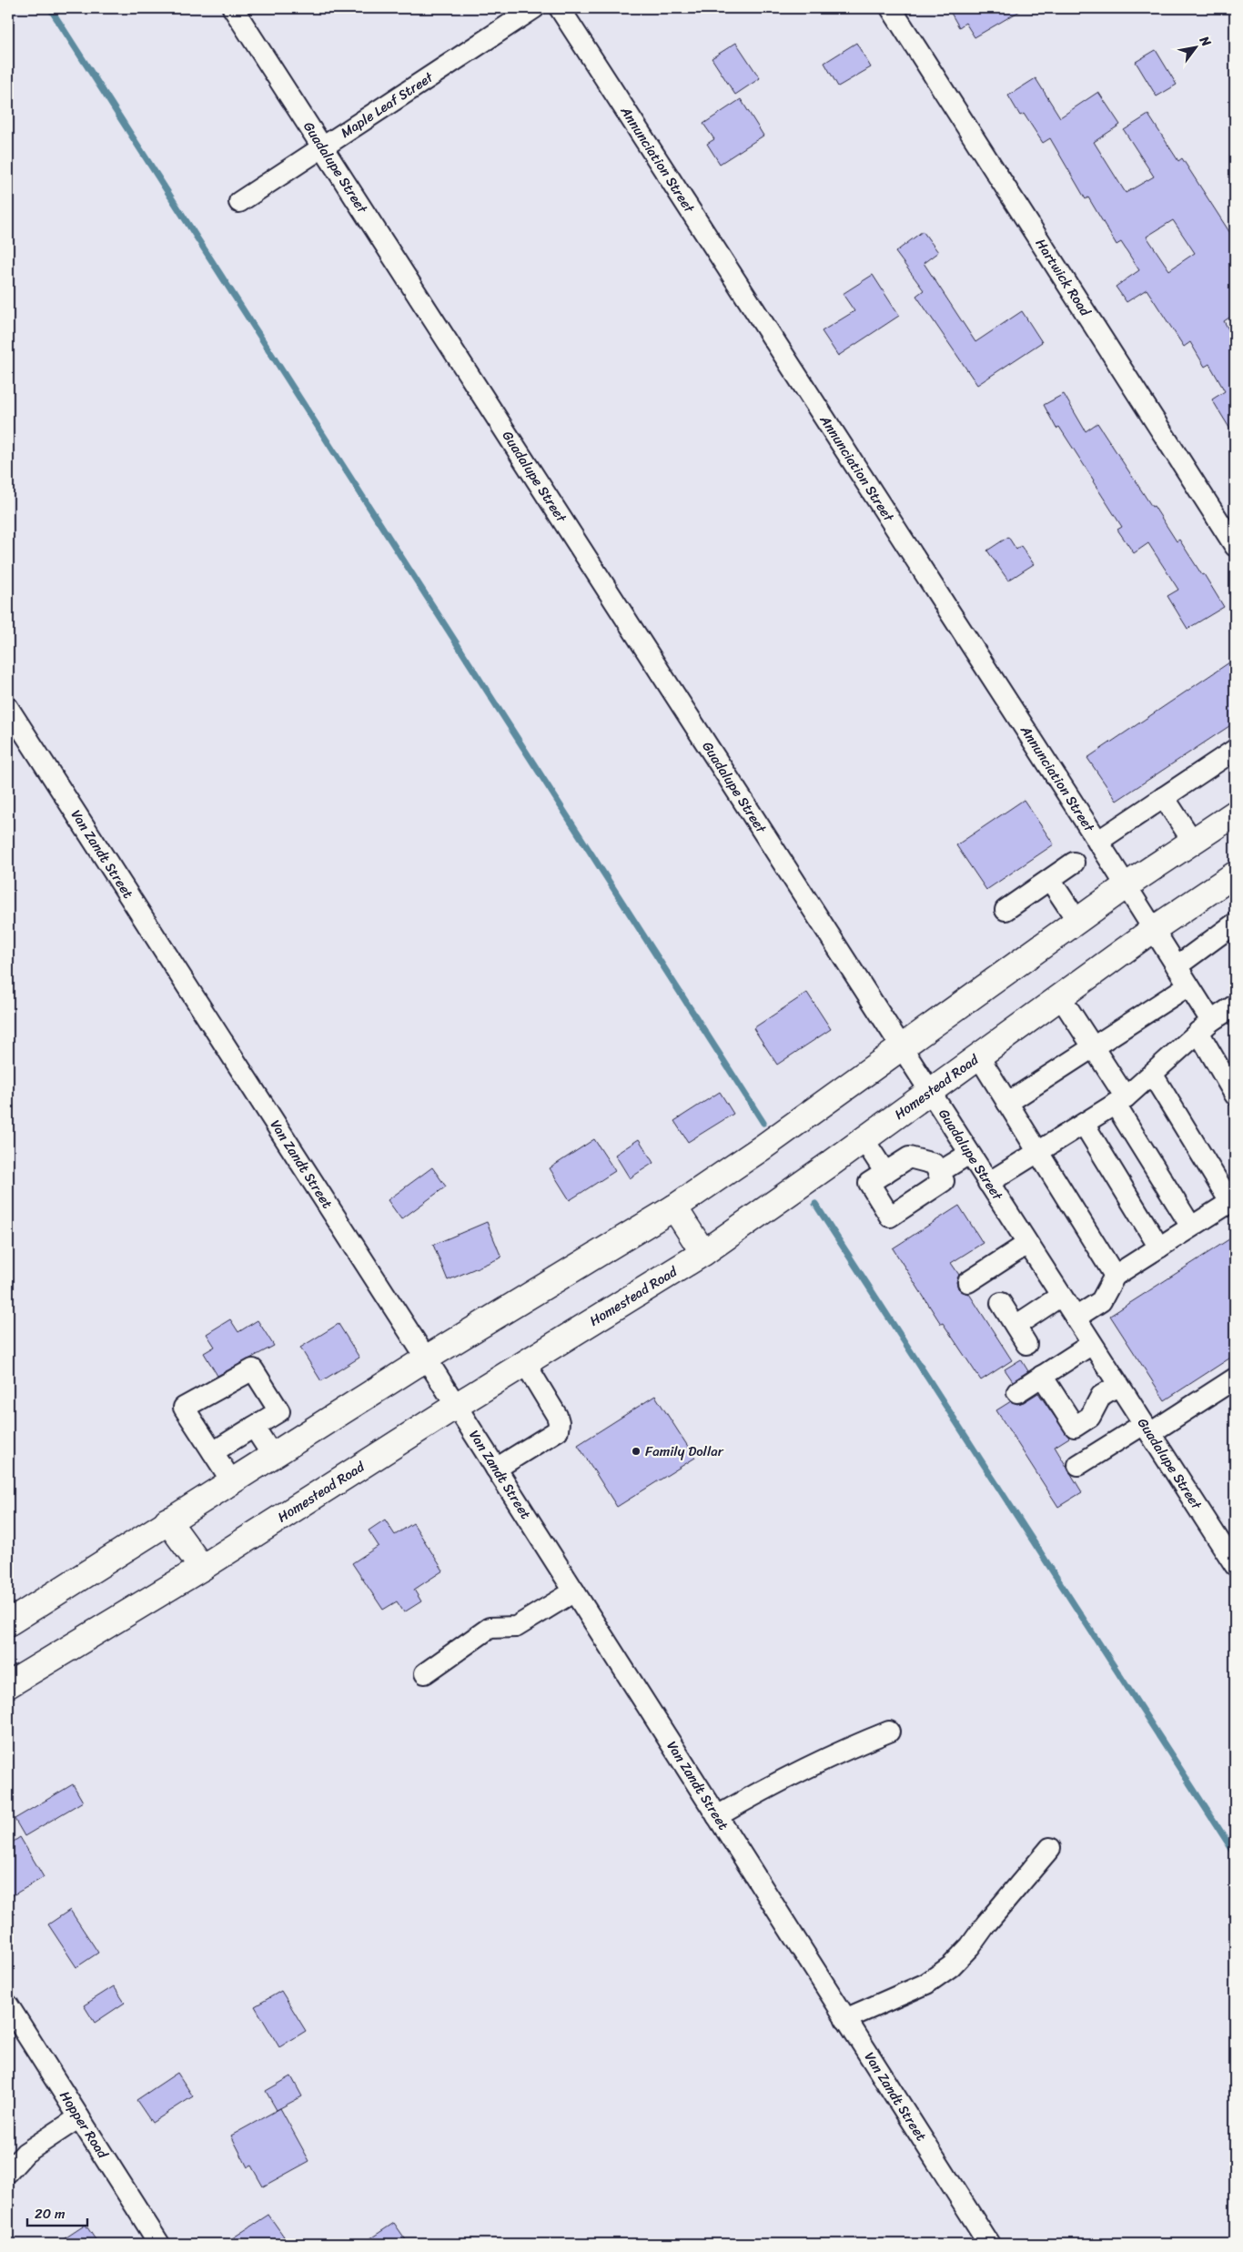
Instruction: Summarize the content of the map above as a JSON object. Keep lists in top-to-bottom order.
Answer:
{
  "streets": {
    "main road": ["Homestead Road"],
    "street": [
      "Maple Leaf Street",
      "Annunciation Street",
      "Guadalupe Street",
      "Hartwick Road",
      "Van Zandt Street",
      "Hopper Road"
    ]
  },
  "crossings": [
    ["Maple Leaf Street", "Guadalupe Street"],
    ["Annunciation Street", "Homestead Road"],
    ["Guadalupe Street", "Homestead Road"],
    ["Van Zandt Street", "Homestead Road"]
  ],
  "places": ["Family Dollar"],
  "scale_bar": "20 m",
  "north": "top right"
}
